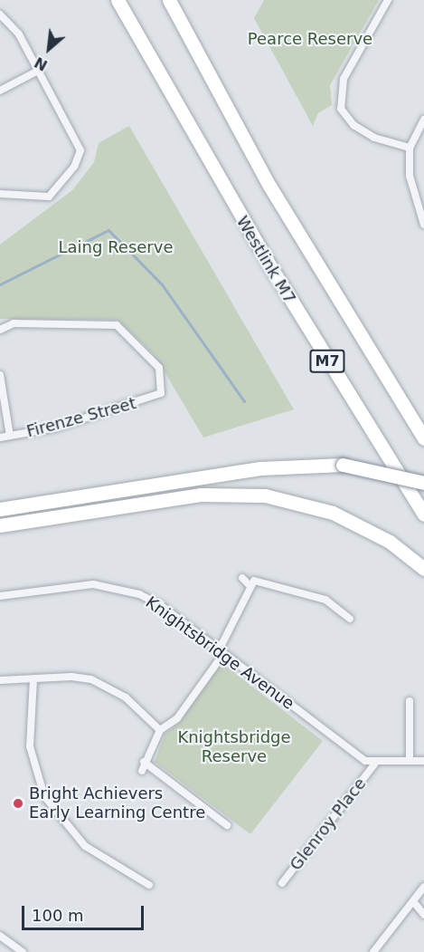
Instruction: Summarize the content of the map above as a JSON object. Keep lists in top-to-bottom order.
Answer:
{
  "streets": {
    "highway": ["Westlink M7", "M7"],
    "street": ["Firenze Street", "Knightsbridge Avenue", "Glenroy Place"]
  },
  "crossings": [
    ["Knightsbridge Avenue", "Glenroy Place"]
  ],
  "parks": ["Pearce Reserve", "Laing Reserve", "Knightsbridge Reserve"],
  "places": ["Bright Achievers Early Learning Centre"],
  "scale_bar": "100 m",
  "north": "bottom left"
}
